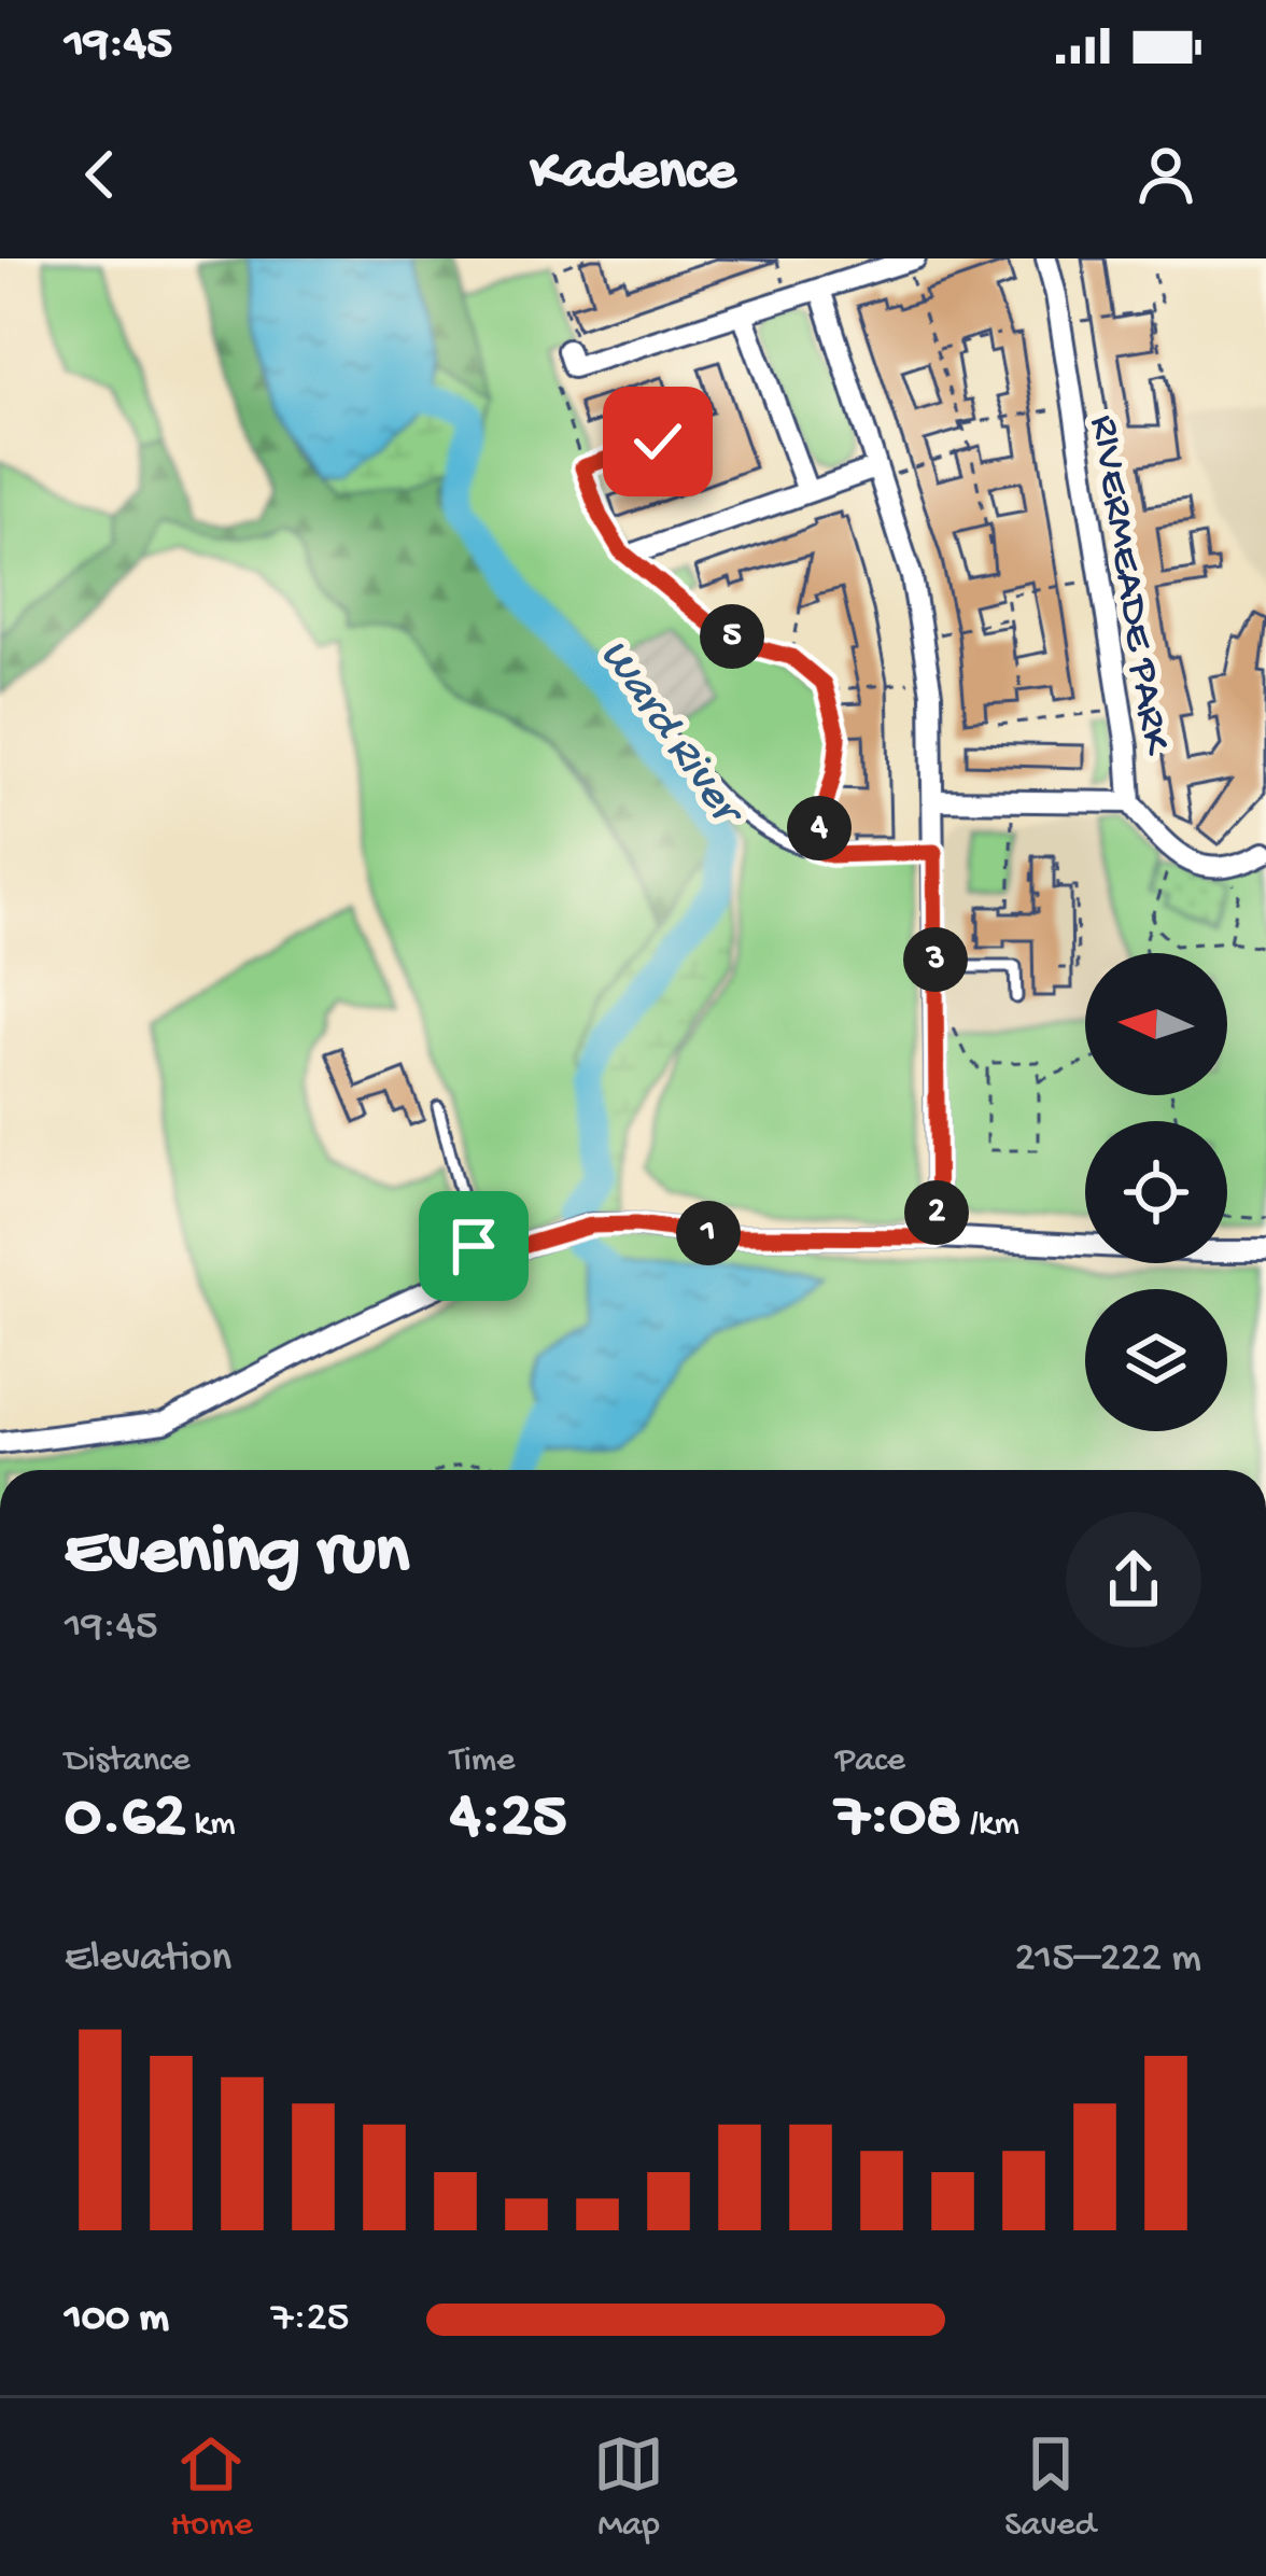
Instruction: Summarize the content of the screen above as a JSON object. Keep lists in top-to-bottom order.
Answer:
{
  "streets": {
    "street": ["RIVERMEADE PARK"]
  },
  "water": ["Ward River"],
  "north": "left",
  "page": {
    "status": "19:45",
    "header": "Kadence",
    "pins": [
      "5",
      "4",
      "3",
      "2",
      "1"
    ],
    "heading": ["Evening run", "19:45"],
    "stats": [
      ["Distance", "0.62 km"],
      ["Time", "4:25"],
      ["Pace", "7:08 /km"]
    ],
    "chart": ["Elevation", "215–222 m"],
    "list": [
      {
        "name": "100 m",
        "note": "7:25"
      }
    ],
    "tabs": ["Home", "Map", "Saved"]
  }
}
